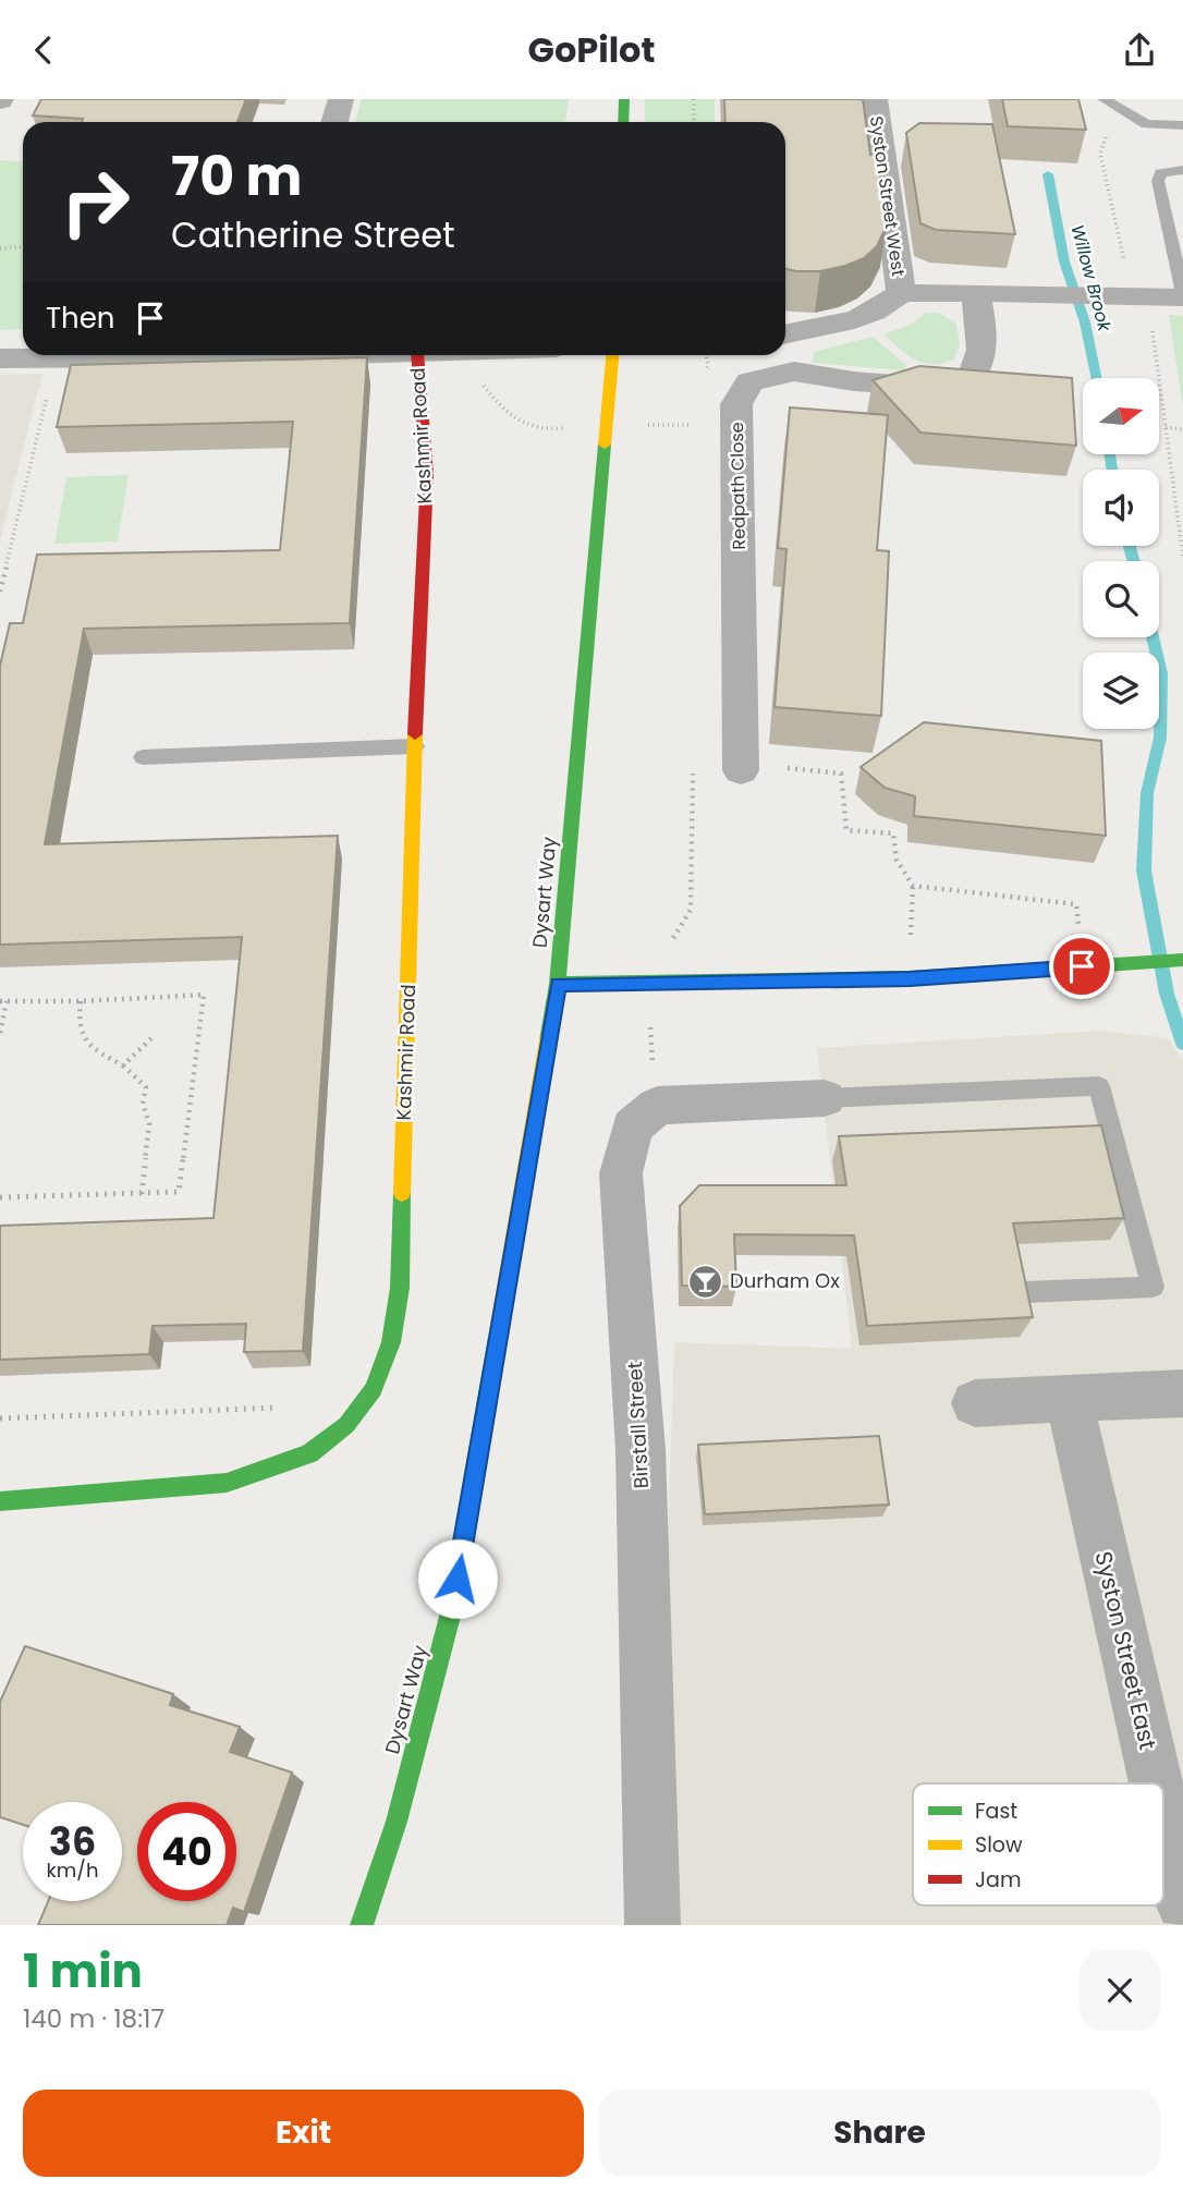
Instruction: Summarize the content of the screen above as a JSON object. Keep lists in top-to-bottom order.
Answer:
{
  "streets": {
    "street": [
      "Syston Street West",
      "Kashmir Road",
      "Redpath Close",
      "Dysart Way",
      "Birstall Street",
      "Syston Street East"
    ]
  },
  "water": ["Willow Brook"],
  "places": {
    "bar": ["Durham Ox"]
  },
  "legend": ["Fast", "Slow", "Jam"],
  "north": "right",
  "page": {
    "header": "GoPilot",
    "turn": ["70 m", "Catherine Street"],
    "then": "Then",
    "speed": "36 km/h",
    "limit": "40",
    "heading": ["1 min", "140 m · 18:17"],
    "buttons": ["Exit", "Share"]
  }
}
